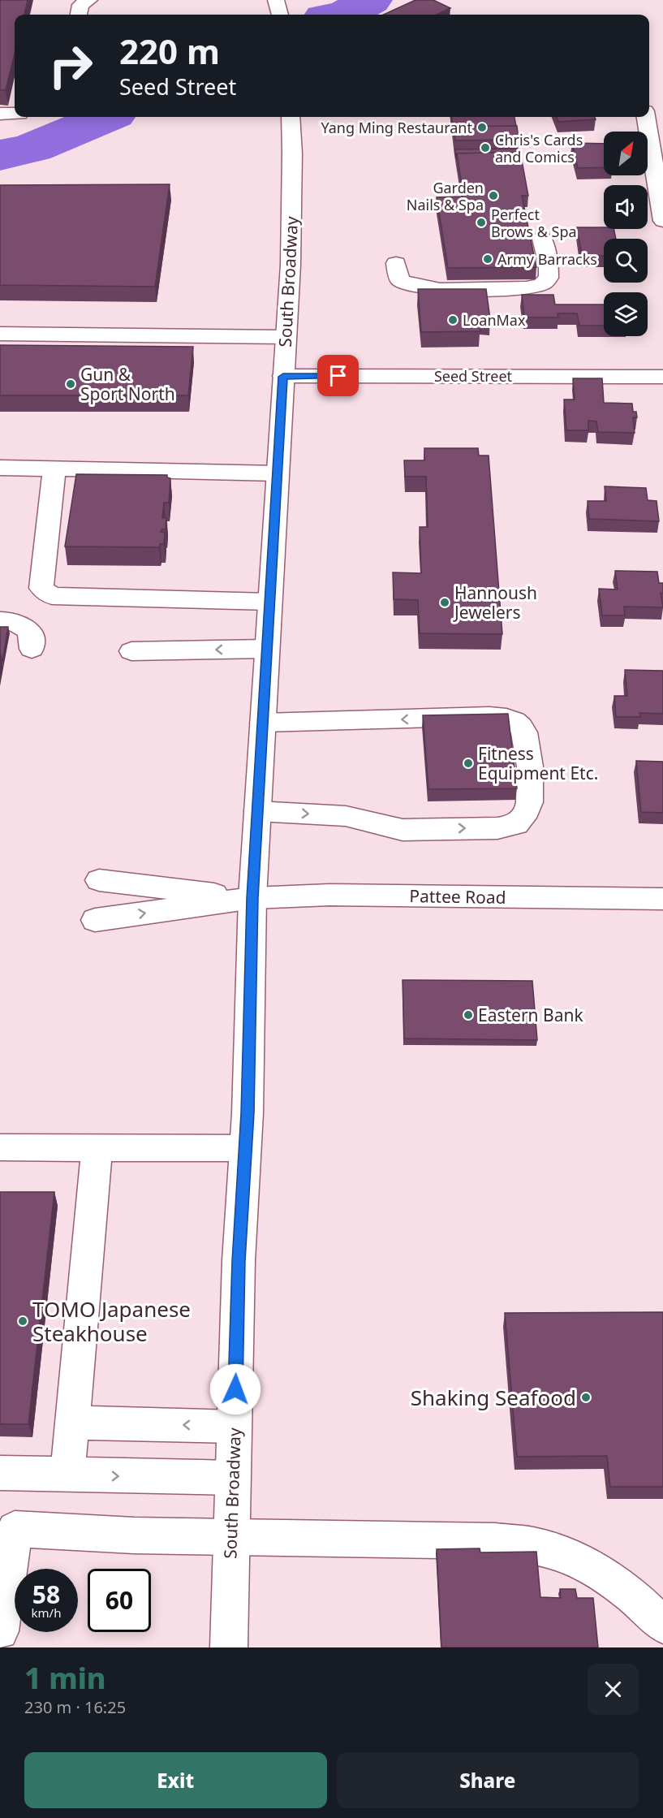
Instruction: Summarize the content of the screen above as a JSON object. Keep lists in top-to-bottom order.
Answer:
{
  "streets": {
    "main road": ["South Broadway", "Seed Street", "Pattee Road"]
  },
  "crossings": [
    ["South Broadway", "Seed Street"],
    ["South Broadway", "Pattee Road"]
  ],
  "places": [
    "Yang Ming Restaurant",
    "Chris's Cards and Comics",
    "Garden Nails & Spa",
    "Perfect Brows & Spa",
    "Army Barracks",
    "LoanMax",
    "Gun & Sport North",
    "Hannoush Jewelers",
    "Fitness Equipment Etc.",
    "Eastern Bank",
    "TOMO Japanese Steakhouse",
    "Shaking Seafood"
  ],
  "north": "top right",
  "page": {
    "turn": ["220 m", "Seed Street"],
    "speed": "58 km/h",
    "limit": "60",
    "heading": ["1 min", "230 m · 16:25"],
    "buttons": ["Exit", "Share"]
  }
}
